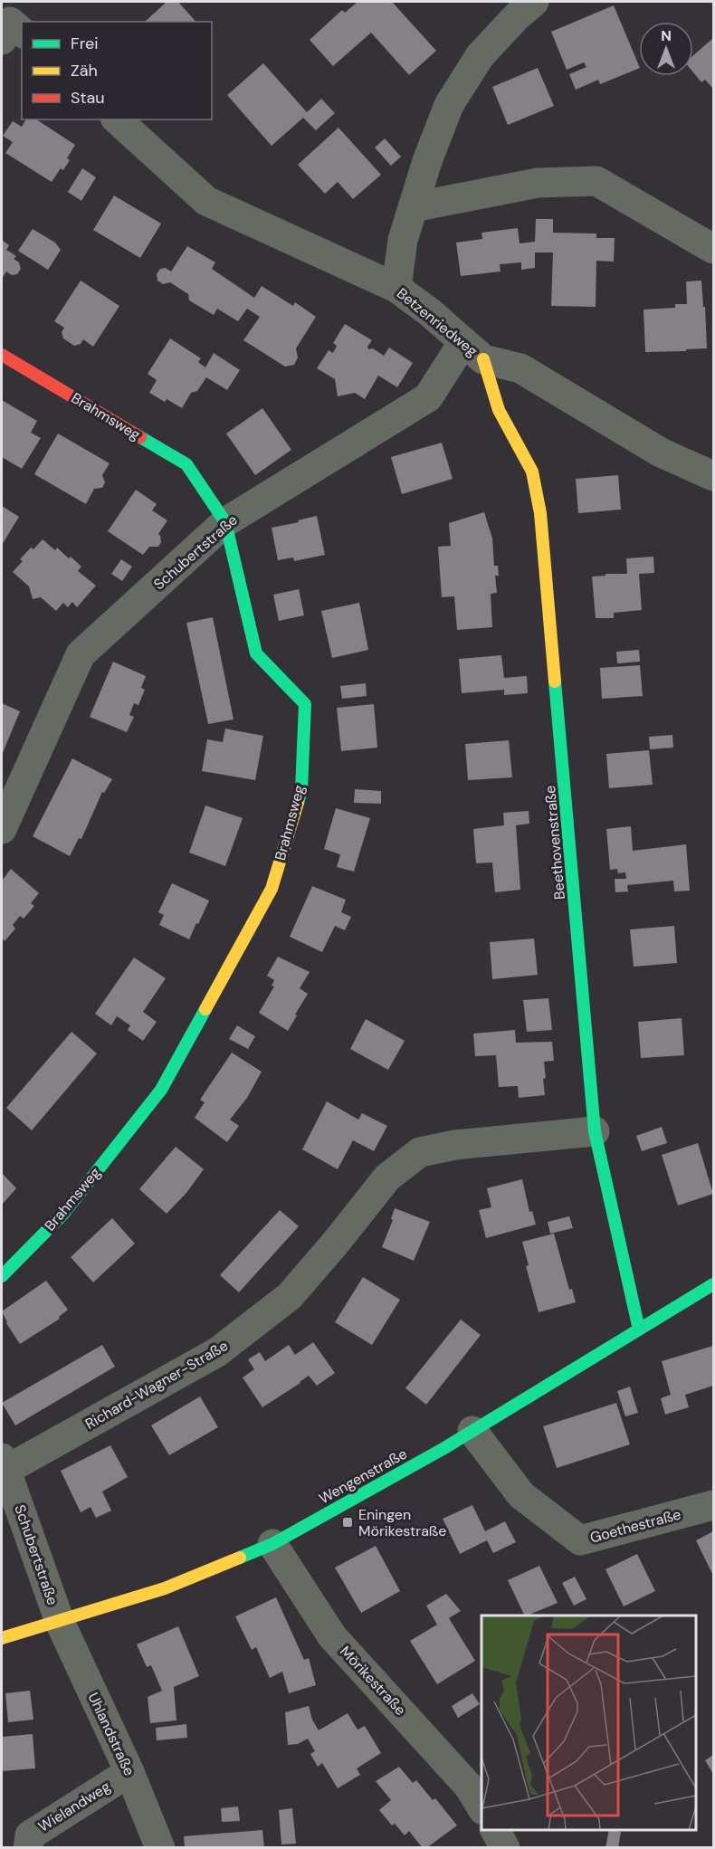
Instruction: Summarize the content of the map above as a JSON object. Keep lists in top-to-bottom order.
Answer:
{
  "streets": {
    "street": [
      "Betzenriedweg",
      "Brahmsweg",
      "Schubertstraße",
      "Beethovenstraße",
      "Richard-Wagner-Straße",
      "Wengenstraße",
      "Goethestraße",
      "Mörikestraße",
      "Uhlandstraße",
      "Wielandweg"
    ]
  },
  "crossings": [
    ["Betzenriedweg", "Schubertstraße"],
    ["Betzenriedweg", "Beethovenstraße"],
    ["Brahmsweg", "Schubertstraße"],
    ["Schubertstraße", "Beethovenstraße"],
    ["Schubertstraße", "Richard-Wagner-Straße"],
    ["Schubertstraße", "Wengenstraße"],
    ["Schubertstraße", "Uhlandstraße"],
    ["Beethovenstraße", "Richard-Wagner-Straße"],
    ["Beethovenstraße", "Wengenstraße"],
    ["Wengenstraße", "Goethestraße"],
    ["Wengenstraße", "Mörikestraße"],
    ["Wengenstraße", "Uhlandstraße"],
    ["Uhlandstraße", "Wielandweg"]
  ],
  "places": {
    "transit": ["Eningen Mörikestraße"]
  },
  "legend": ["Frei", "Zäh", "Stau"],
  "north": "top"
}
